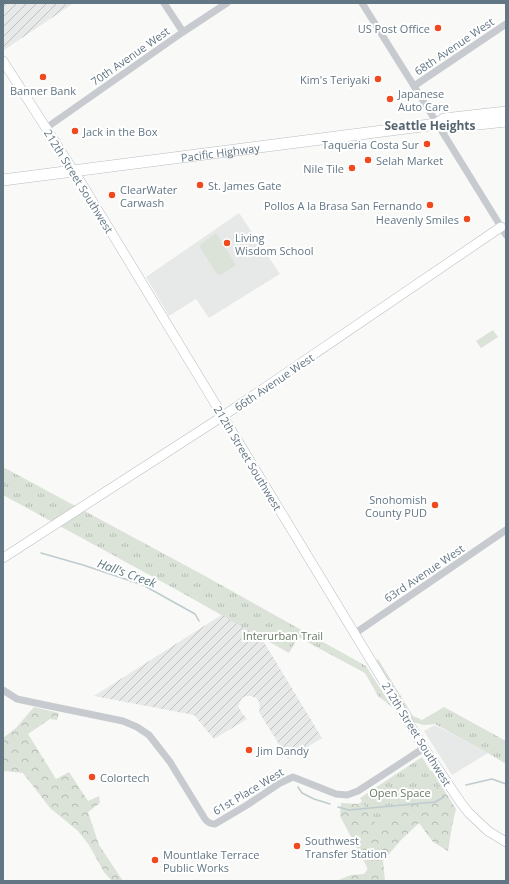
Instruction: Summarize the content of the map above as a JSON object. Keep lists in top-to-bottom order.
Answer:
{
  "streets": {
    "highway": ["Pacific Highway"],
    "main road": ["212th Street Southwest", "66th Avenue West"],
    "street": [
      "68th Avenue West",
      "70th Avenue West",
      "63rd Avenue West",
      "61st Place West"
    ]
  },
  "crossings": [
    ["70th Avenue West", "212th Street Southwest"],
    ["Pacific Highway", "212th Street Southwest"],
    ["212th Street Southwest", "66th Avenue West"],
    ["212th Street Southwest", "63rd Avenue West"],
    ["212th Street Southwest", "61st Place West"]
  ],
  "districts": ["Seattle Heights"],
  "water": ["Hall's Creek"],
  "parks": ["Interurban Trail", "Open Space"],
  "places": [
    "US Post Office",
    "Banner Bank",
    "Kim's Teriyaki",
    "Japanese Auto Care",
    "Jack in the Box",
    "Taqueria Costa Sur",
    "Selah Market",
    "Nile Tile",
    "St. James Gate",
    "ClearWater Carwash",
    "Pollos A la Brasa San Fernando",
    "Heavenly Smiles",
    "Living Wisdom School",
    "Snohomish County PUD",
    "Jim Dandy",
    "Colortech",
    "Southwest Transfer Station",
    "Mountlake Terrace Public Works"
  ]
}
